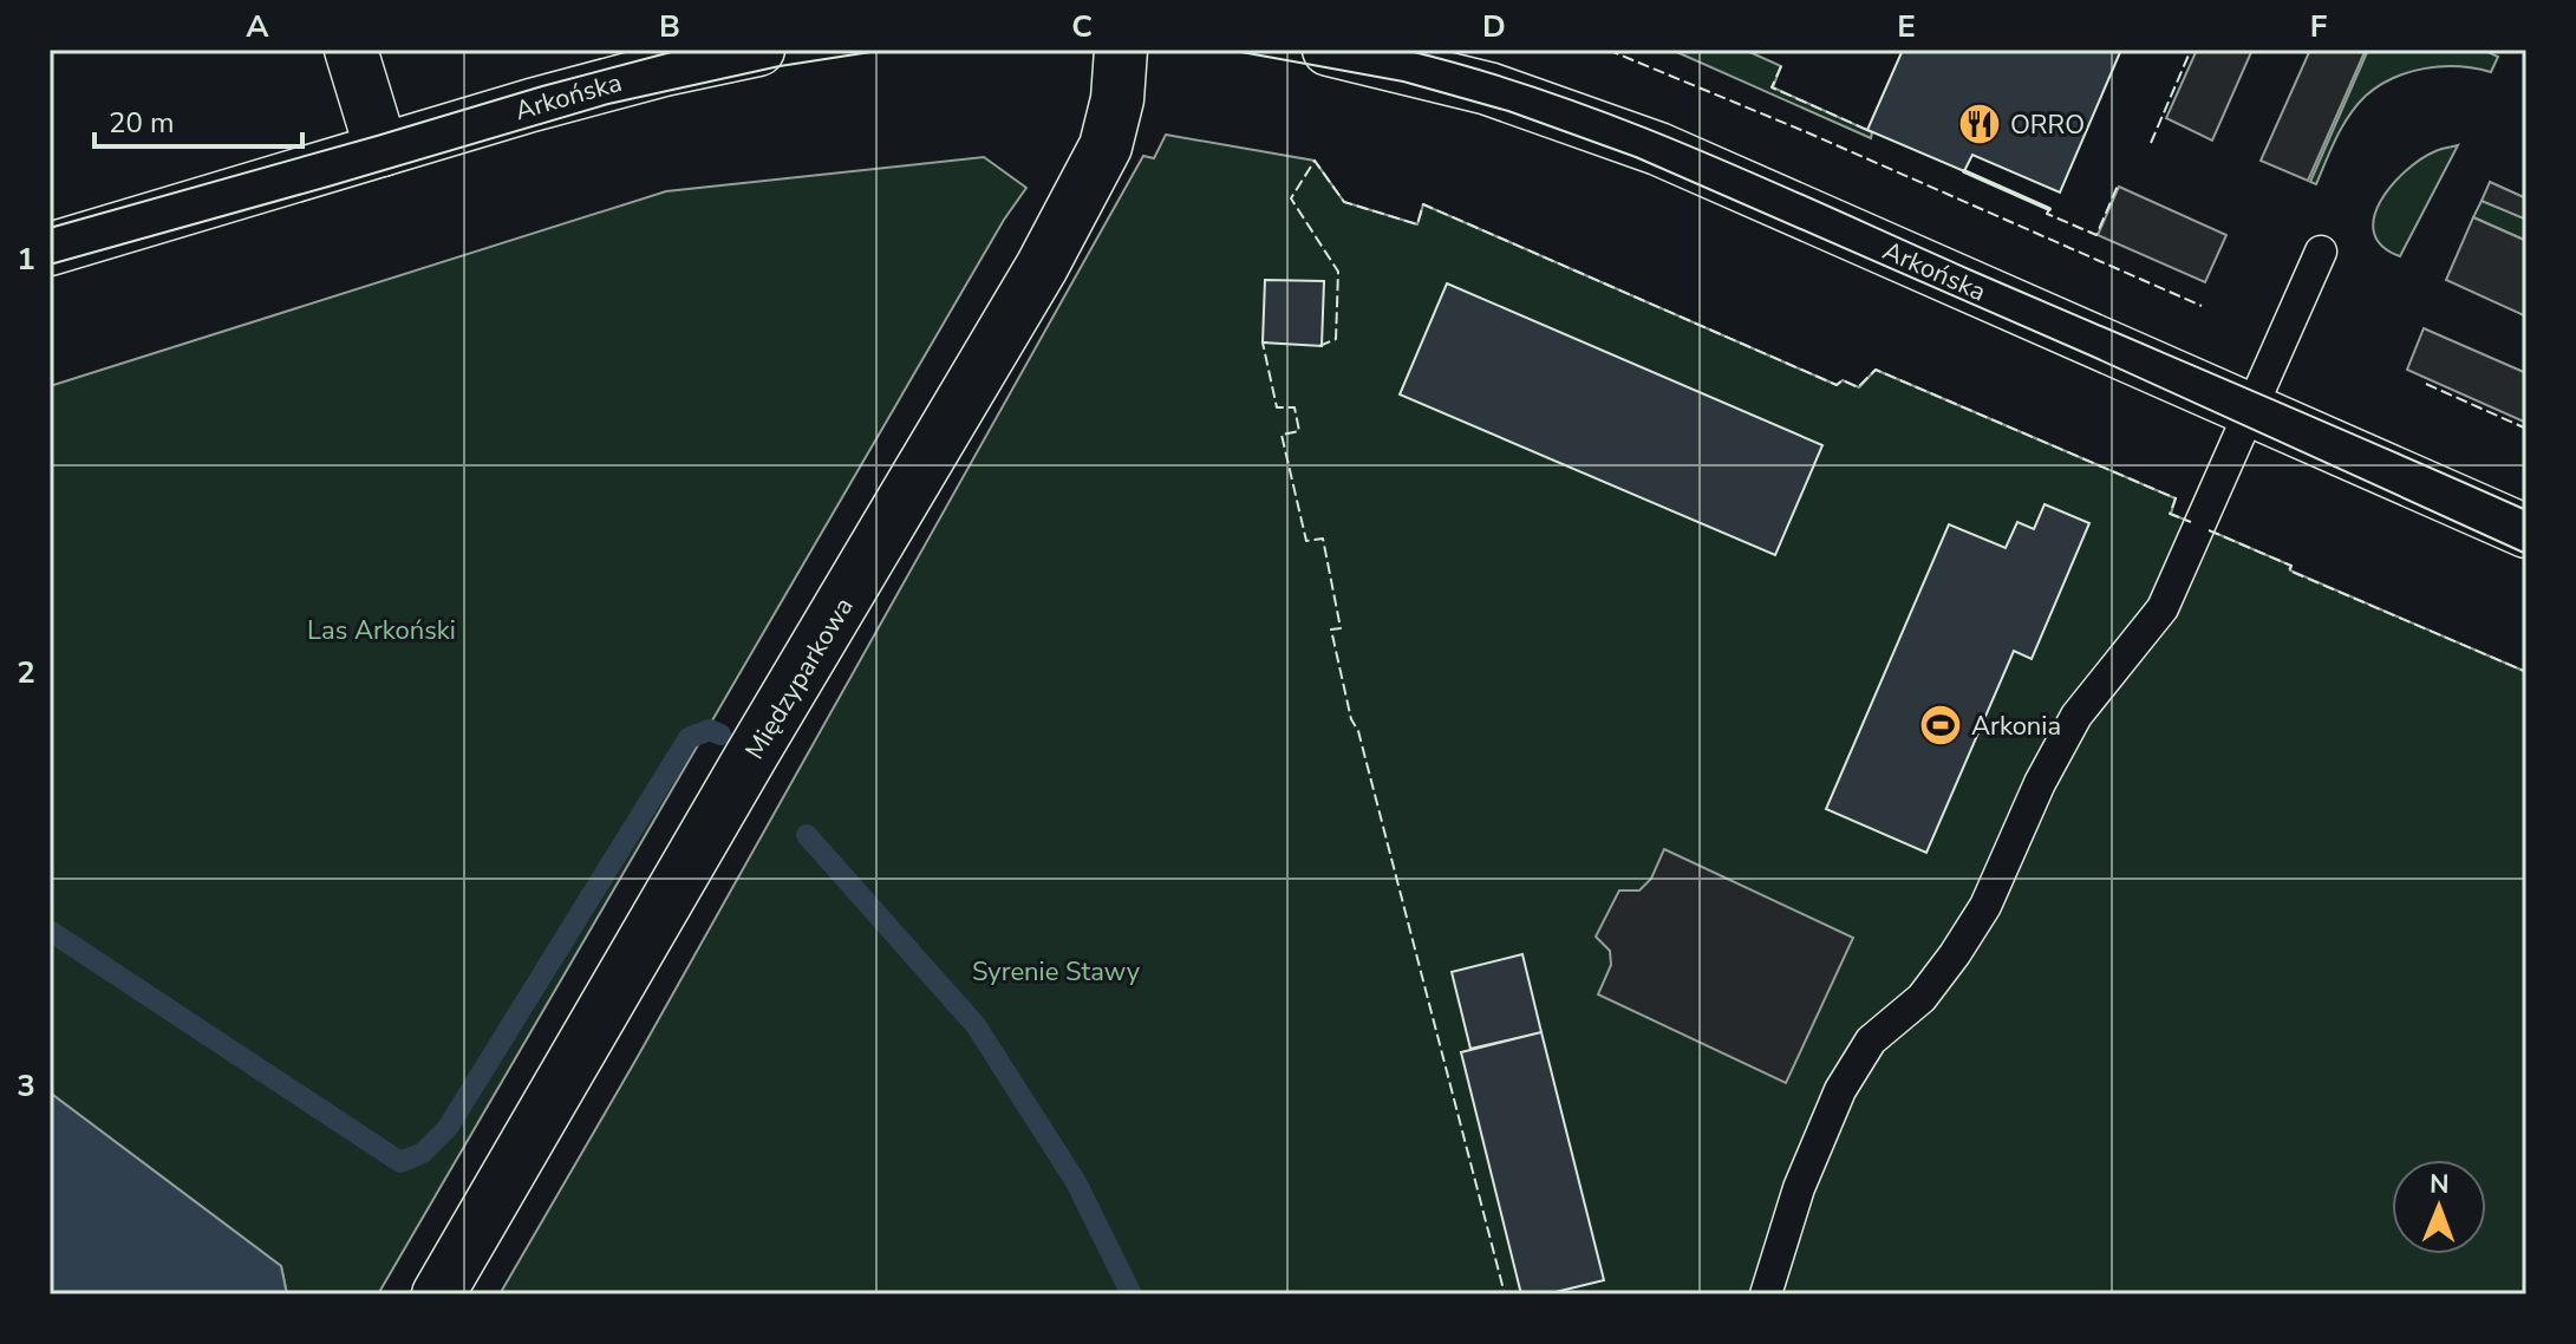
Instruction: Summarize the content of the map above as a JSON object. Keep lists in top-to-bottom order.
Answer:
{
  "streets": {
    "street": ["Arkońska", "Międzyparkowa"]
  },
  "parks": ["Las Arkoński", "Syrenie Stawy"],
  "places": {
    "restaurant": ["ORRO"],
    "sports": ["Arkonia"]
  },
  "scale_bar": "20 m",
  "north": "top",
  "grid": {
    "columns": [
      "A",
      "B",
      "C",
      "D",
      "E",
      "F"
    ],
    "rows": ["1", "2", "3"]
  }
}
